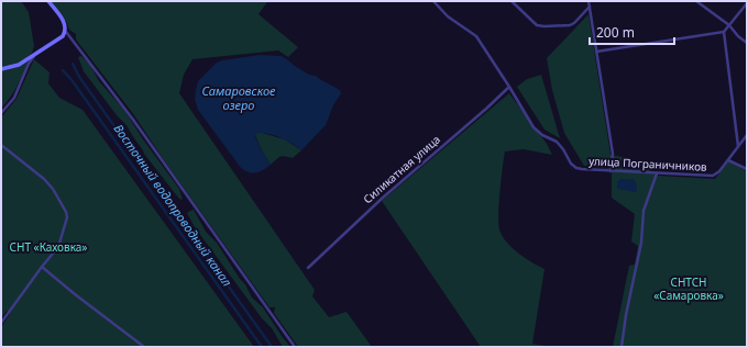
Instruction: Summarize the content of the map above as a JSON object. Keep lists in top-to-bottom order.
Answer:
{
  "streets": {
    "street": ["улица Пограничников", "Силикатная улица"]
  },
  "crossings": [
    ["улица Пограничников", "Силикатная улица"]
  ],
  "water": ["Самаровское озеро", "Восточный водопроводный канал"],
  "parks": ["СНТ «Каховка»", "СНТСН «Самаровка»"],
  "scale_bar": "200 m"
}
